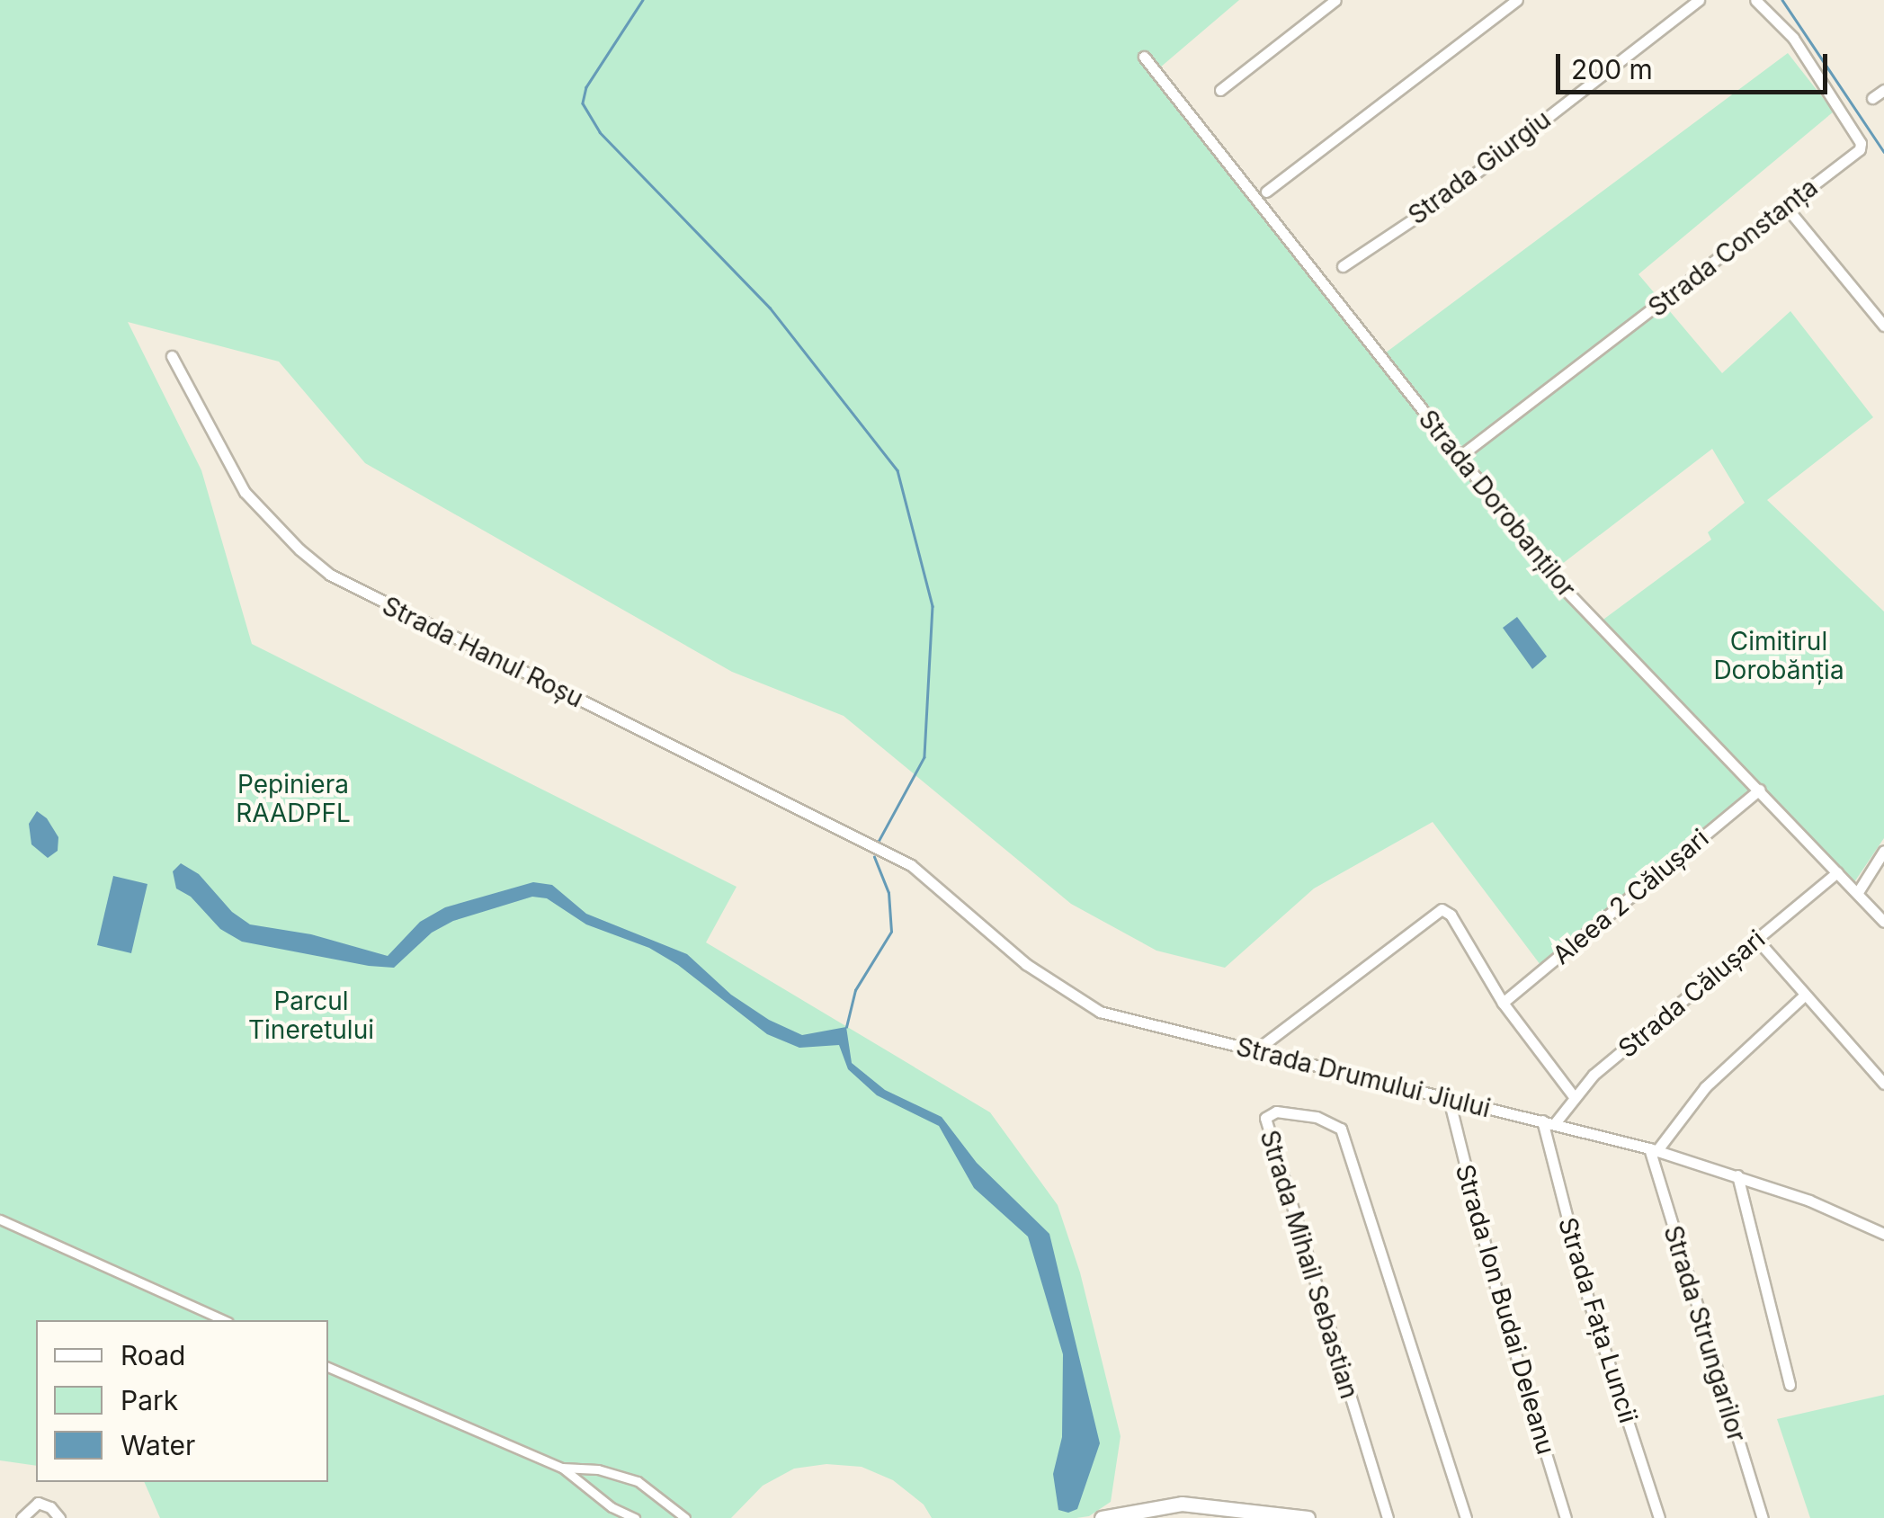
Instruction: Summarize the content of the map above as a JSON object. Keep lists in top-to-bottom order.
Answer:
{
  "streets": {
    "street": [
      "Strada Giurgiu",
      "Strada Constanța",
      "Strada Dorobanților",
      "Strada Hanul Roșu",
      "Aleea 2 Călușari",
      "Strada Călușari",
      "Strada Drumului Jiului",
      "Strada Mihail Sebastian",
      "Strada Ion Budai Deleanu",
      "Strada Fața Luncii",
      "Strada Strungarilor"
    ]
  },
  "crossings": [
    ["Strada Constanța", "Strada Dorobanților"],
    ["Strada Dorobanților", "Aleea 2 Călușari"],
    ["Strada Dorobanților", "Strada Călușari"],
    ["Strada Hanul Roșu", "Strada Drumului Jiului"],
    ["Strada Călușari", "Strada Drumului Jiului"],
    ["Strada Drumului Jiului", "Strada Ion Budai Deleanu"],
    ["Strada Drumului Jiului", "Strada Fața Luncii"],
    ["Strada Drumului Jiului", "Strada Strungarilor"]
  ],
  "parks": ["Cimitirul Dorobănția", "Pepiniera RAADPFL", "Parcul Tineretului"],
  "legend": ["Road", "Park", "Water"],
  "scale_bar": "200 m"
}
